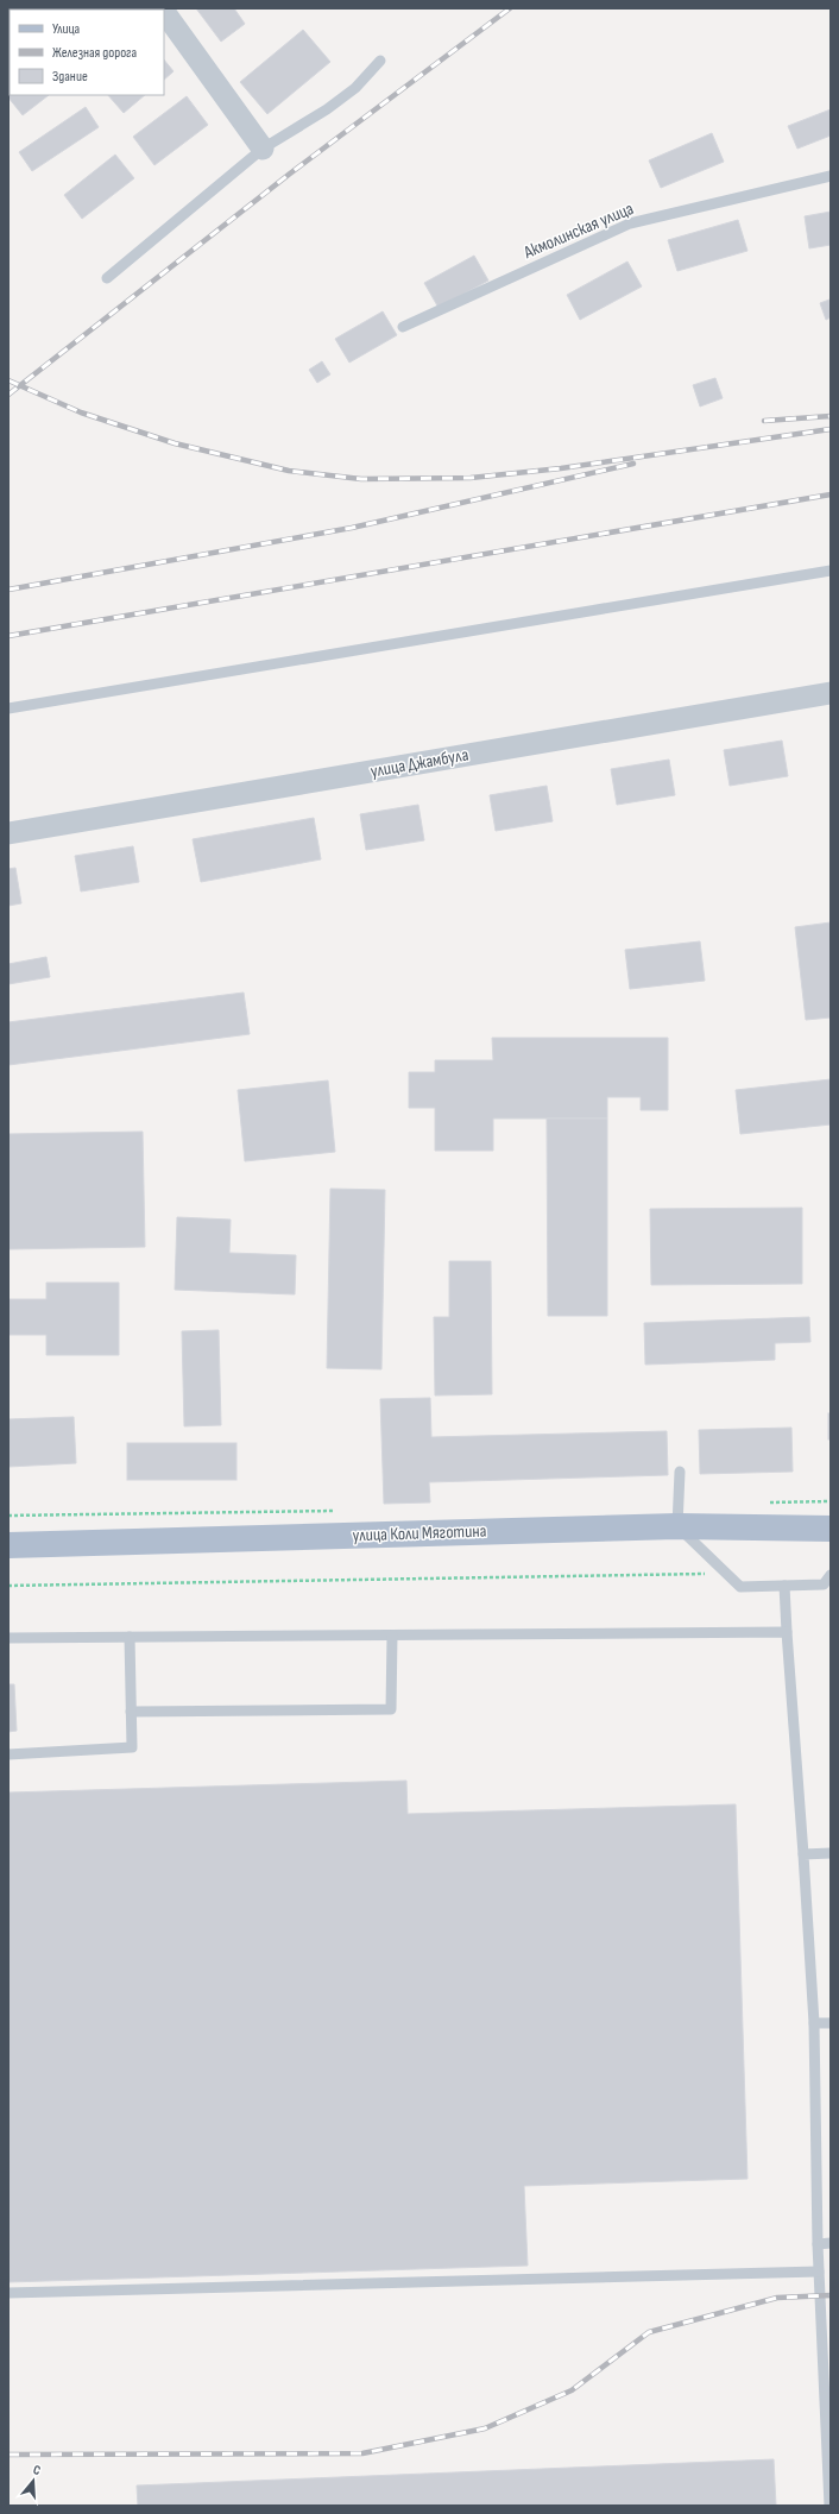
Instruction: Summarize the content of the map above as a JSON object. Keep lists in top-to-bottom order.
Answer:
{
  "streets": {
    "main road": ["улица Коли Мяготина"],
    "street": ["улица Джамбула"],
    "lane": ["Акмолинская улица"]
  },
  "legend": ["Улица", "Железная дорога", "Здание"],
  "north": "top"
}
